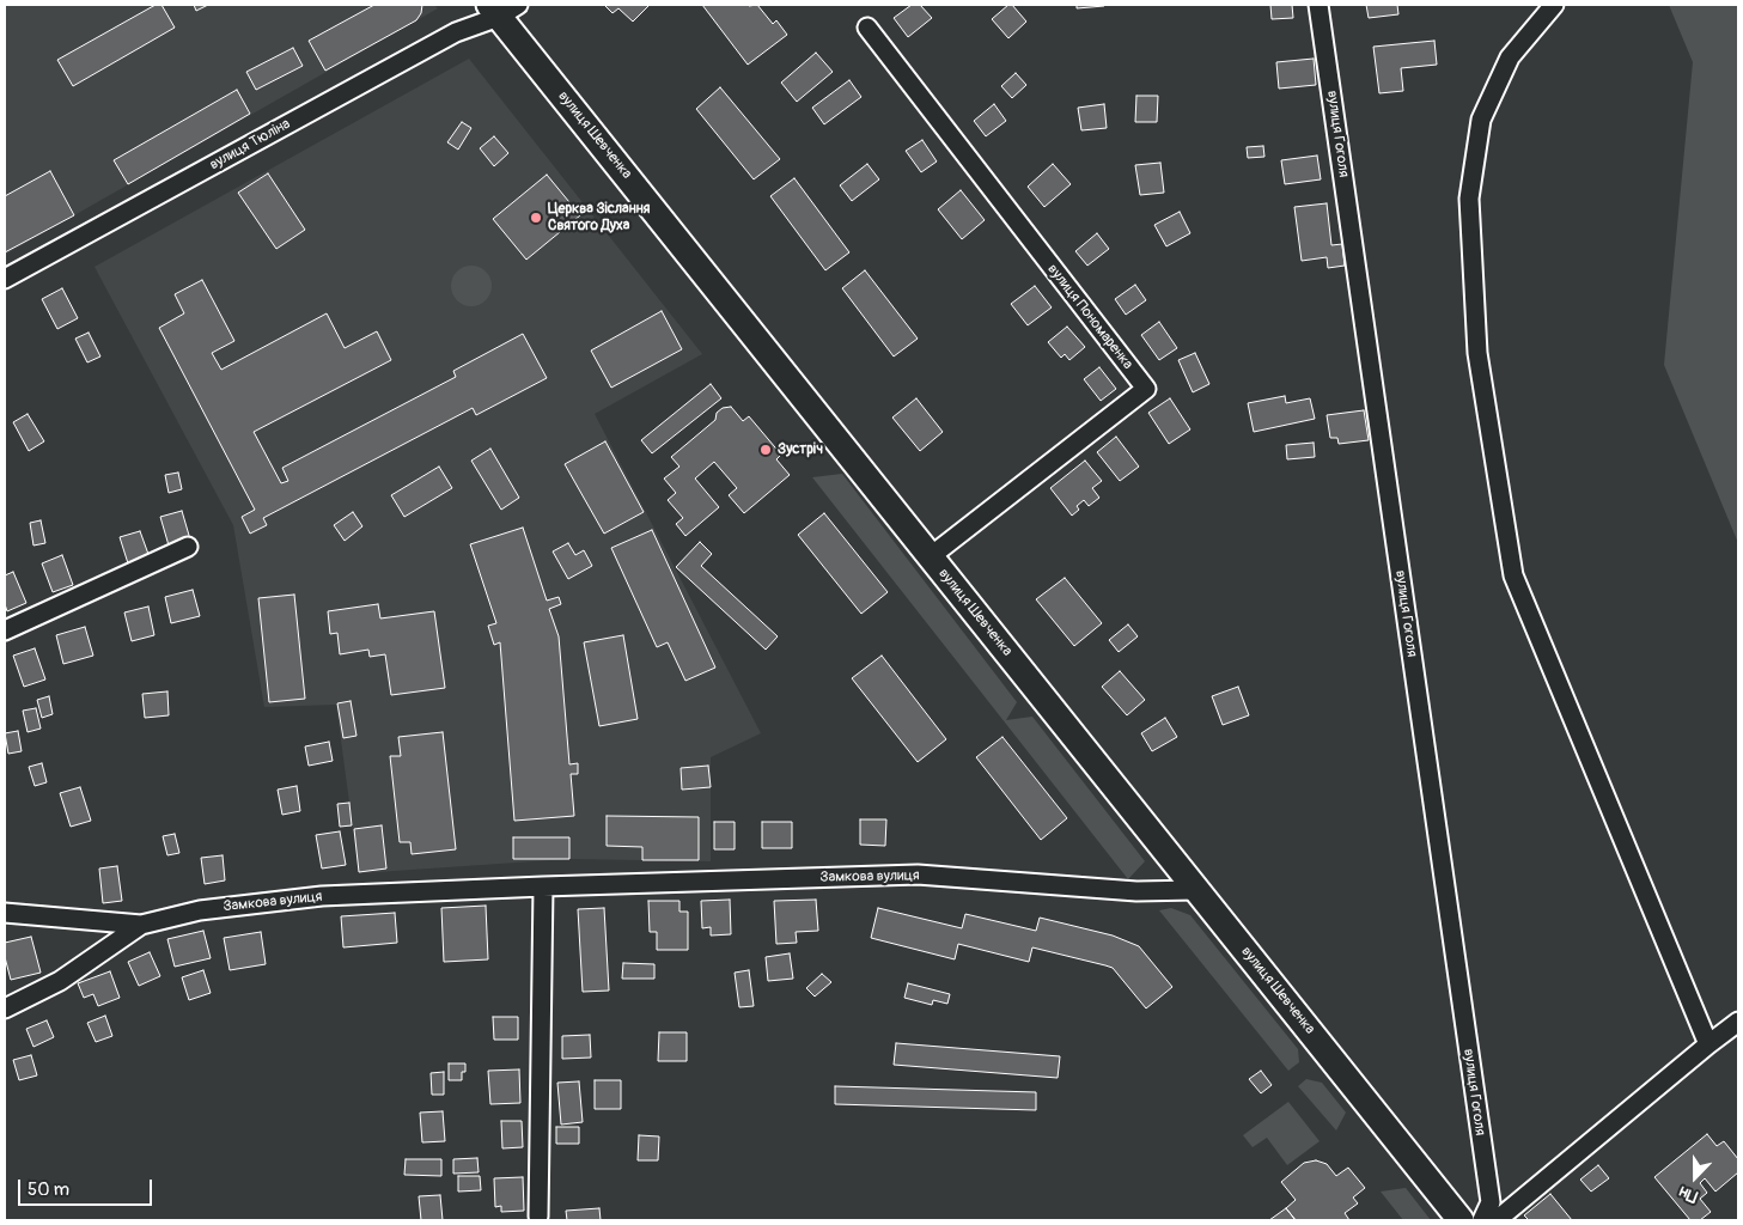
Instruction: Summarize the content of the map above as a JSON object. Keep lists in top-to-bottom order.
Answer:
{
  "streets": {
    "main road": ["вулиця Шевченка"],
    "street": [
      "вулиця Гоголя",
      "вулиця Тюліна",
      "вулиця Пономаренка",
      "Замкова вулиця"
    ]
  },
  "crossings": [
    ["вулиця Шевченка", "вулиця Тюліна"],
    ["вулиця Шевченка", "вулиця Пономаренка"],
    ["вулиця Шевченка", "Замкова вулиця"]
  ],
  "places": ["Церква Зіслання Святого Духа", "Зустріч"],
  "scale_bar": "50 m",
  "north": "bottom"
}
